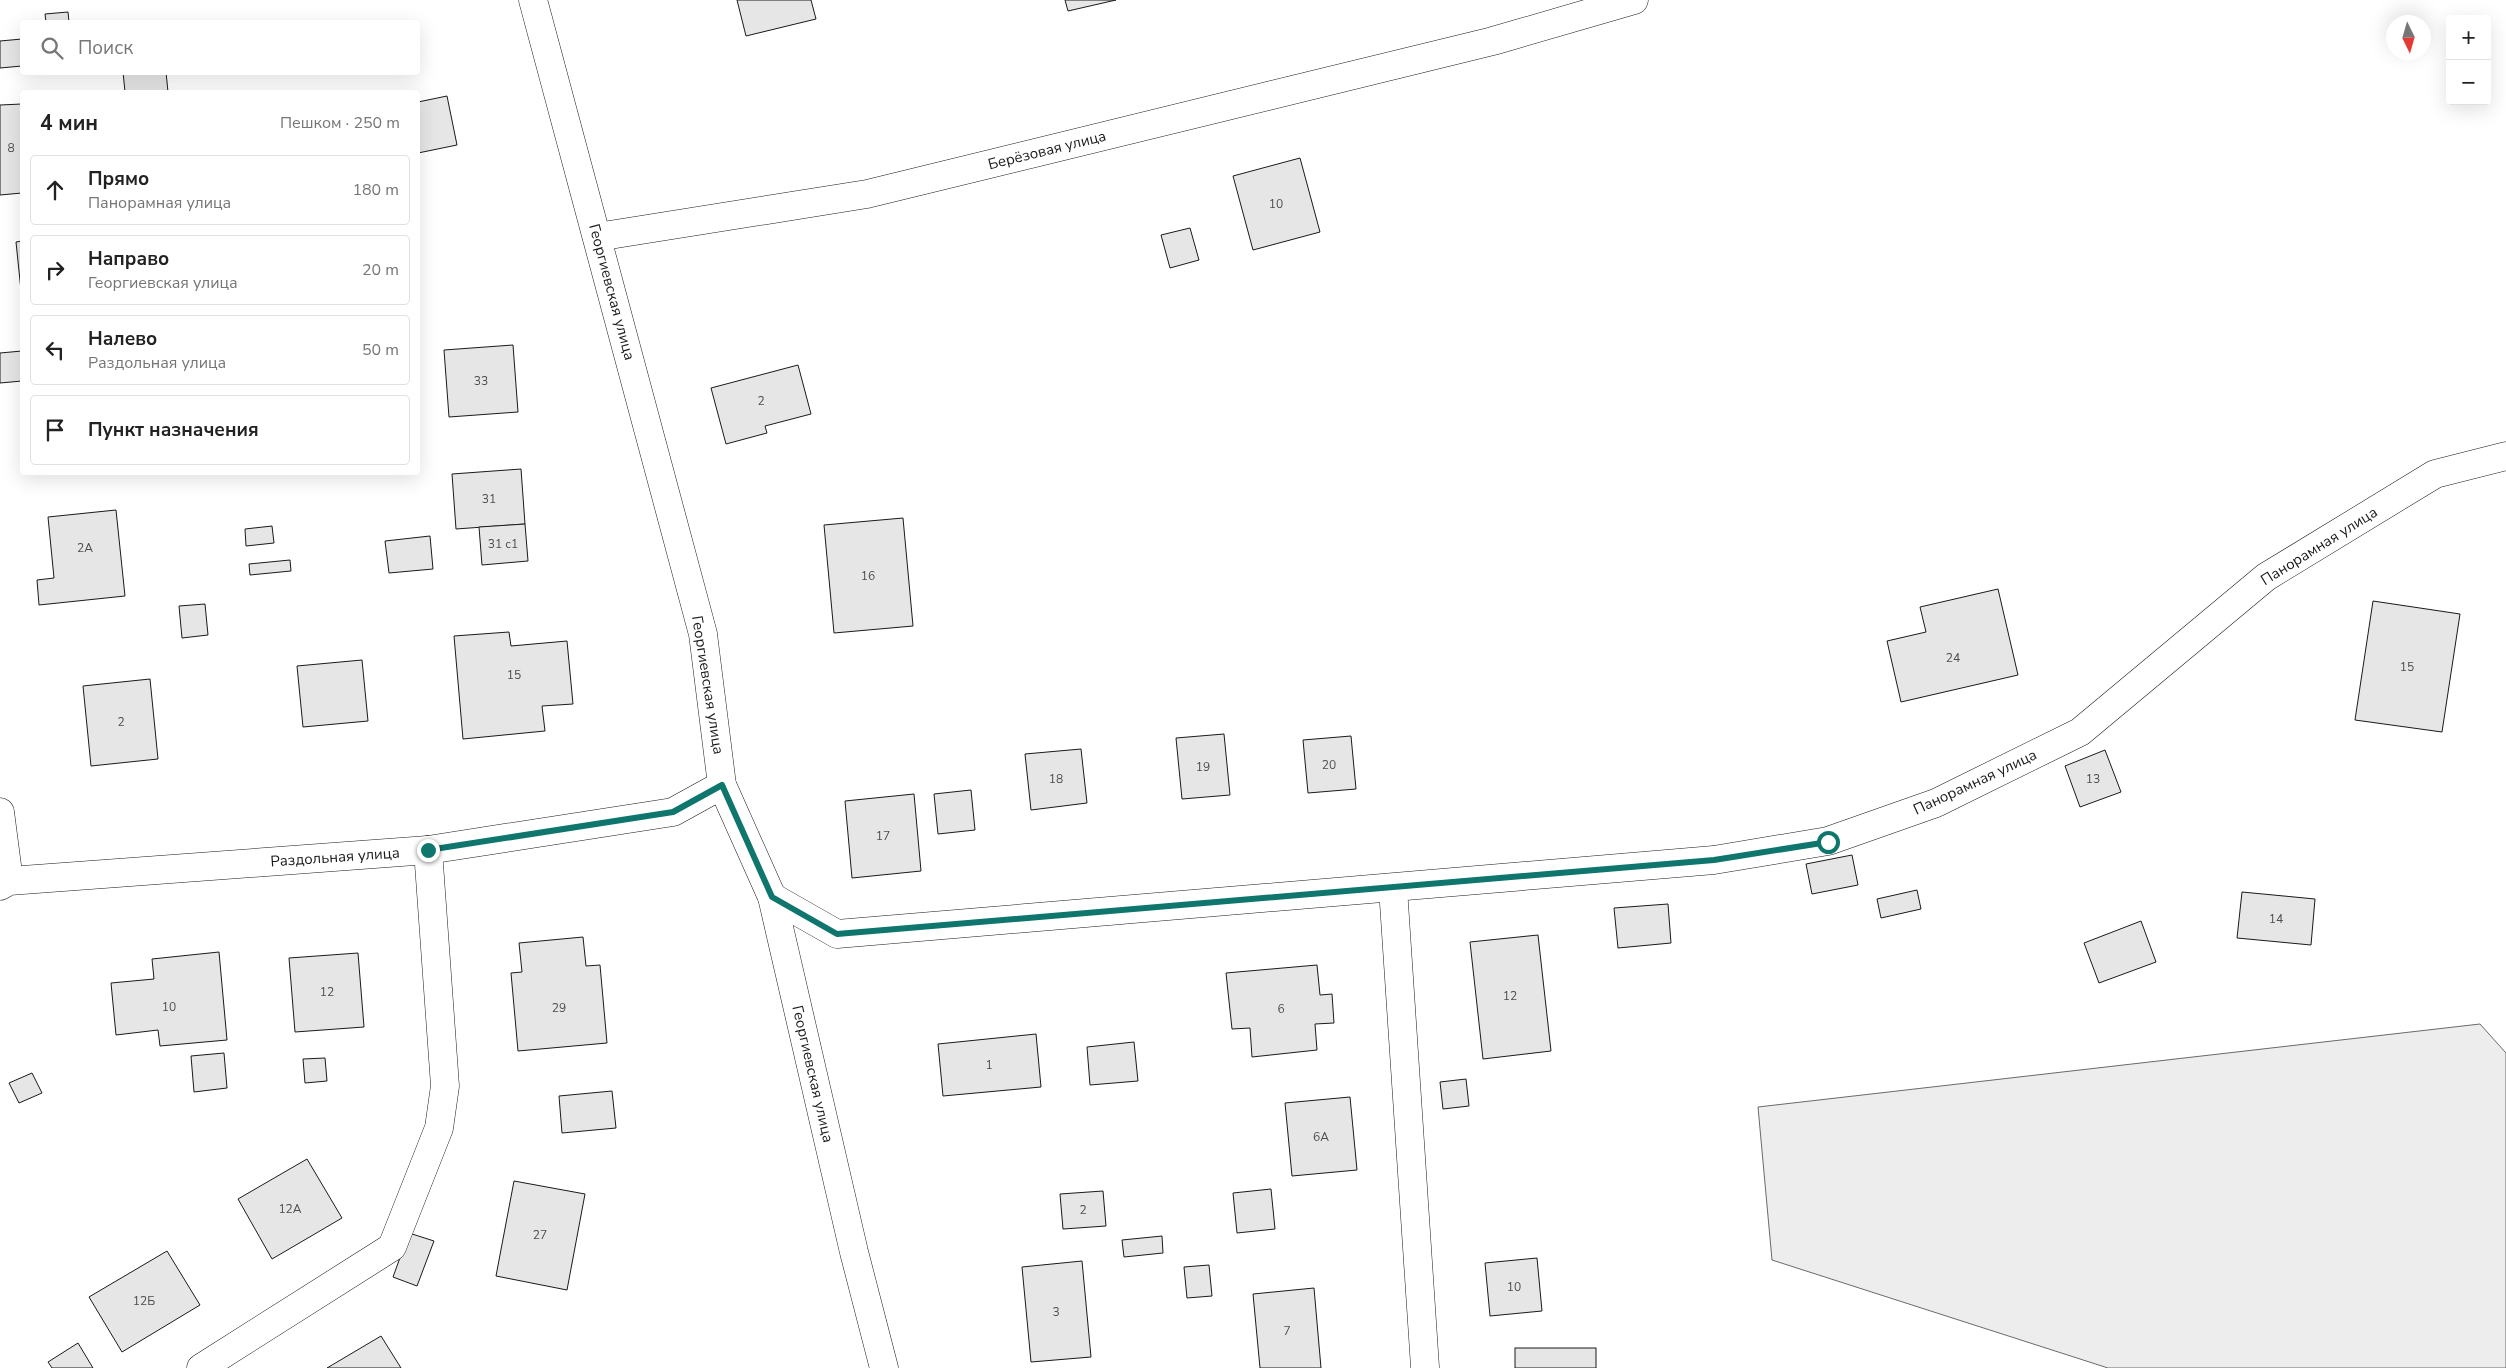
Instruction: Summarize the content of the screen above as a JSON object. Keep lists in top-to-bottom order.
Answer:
{
  "streets": {
    "street": [
      "Берёзовая улица",
      "Георгиевская улица",
      "Панорамная улица",
      "Раздольная улица"
    ]
  },
  "crossings": [
    ["Берёзовая улица", "Георгиевская улица"],
    ["Георгиевская улица", "Панорамная улица"],
    ["Георгиевская улица", "Раздольная улица"]
  ],
  "house_numbers": [
    "8",
    "10",
    "33",
    "2",
    "31",
    "31 с1",
    "2А",
    "16",
    "24",
    "15",
    "15",
    "2",
    "20",
    "19",
    "18",
    "13",
    "17",
    "14",
    "12",
    "12",
    "10",
    "29",
    "6",
    "1",
    "6А",
    "12А",
    "2",
    "27",
    "10",
    "12Б",
    "3",
    "7"
  ],
  "north": "bottom",
  "page": {
    "map_buttons": ["+", "−"],
    "search": "Поиск",
    "heading": ["4 мин", "Пешком · 250 m"],
    "list": [
      ["Прямо", "Панорамная улица", "180 m"],
      ["Направо", "Георгиевская улица", "20 m"],
      ["Налево", "Раздольная улица", "50 m"],
      "Пункт назначения"
    ]
  }
}
